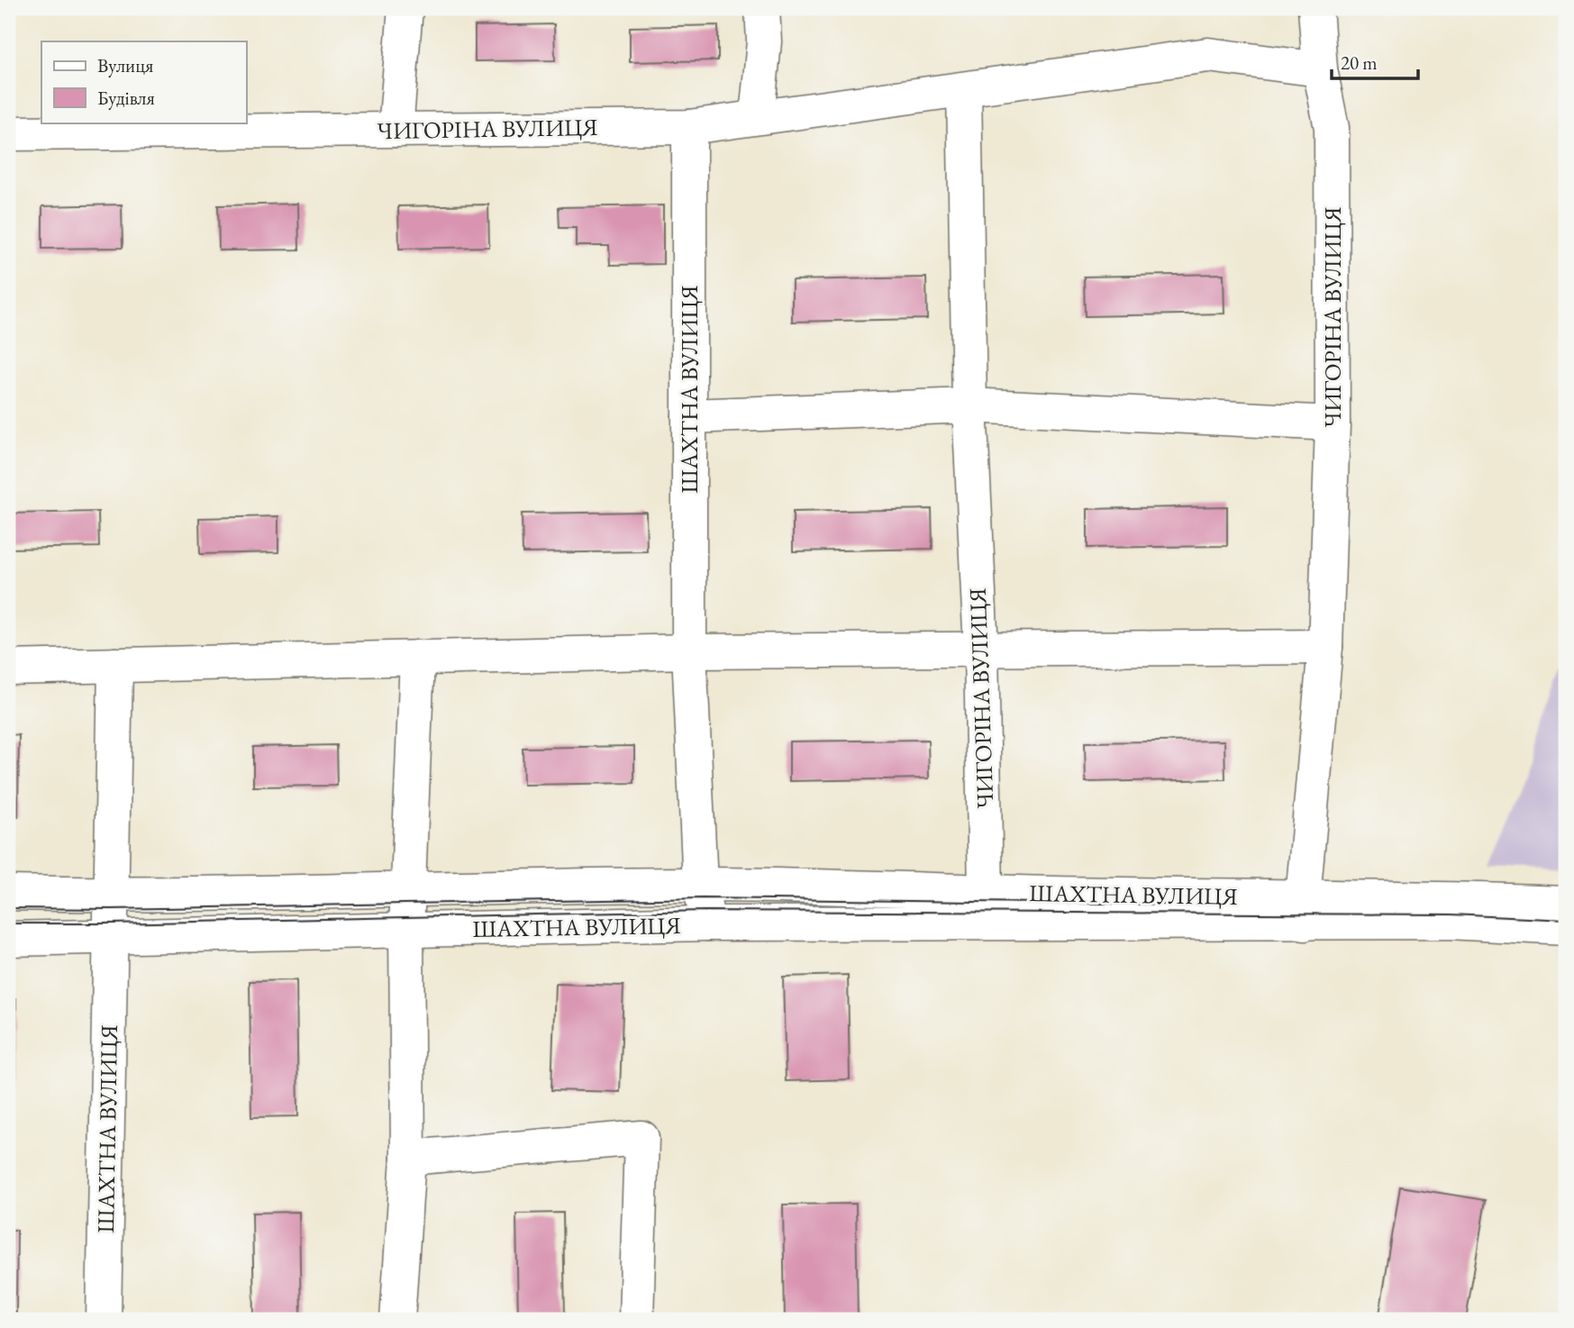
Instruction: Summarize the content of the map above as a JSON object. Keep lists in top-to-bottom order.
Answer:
{
  "streets": {
    "street": ["ЧИГОРІНА ВУЛИЦЯ", "ШАХТНА ВУЛИЦЯ"]
  },
  "crossings": [
    ["ЧИГОРІНА ВУЛИЦЯ", "ШАХТНА ВУЛИЦЯ"]
  ],
  "legend": ["Вулиця", "Будівля"],
  "scale_bar": "20 m"
}
